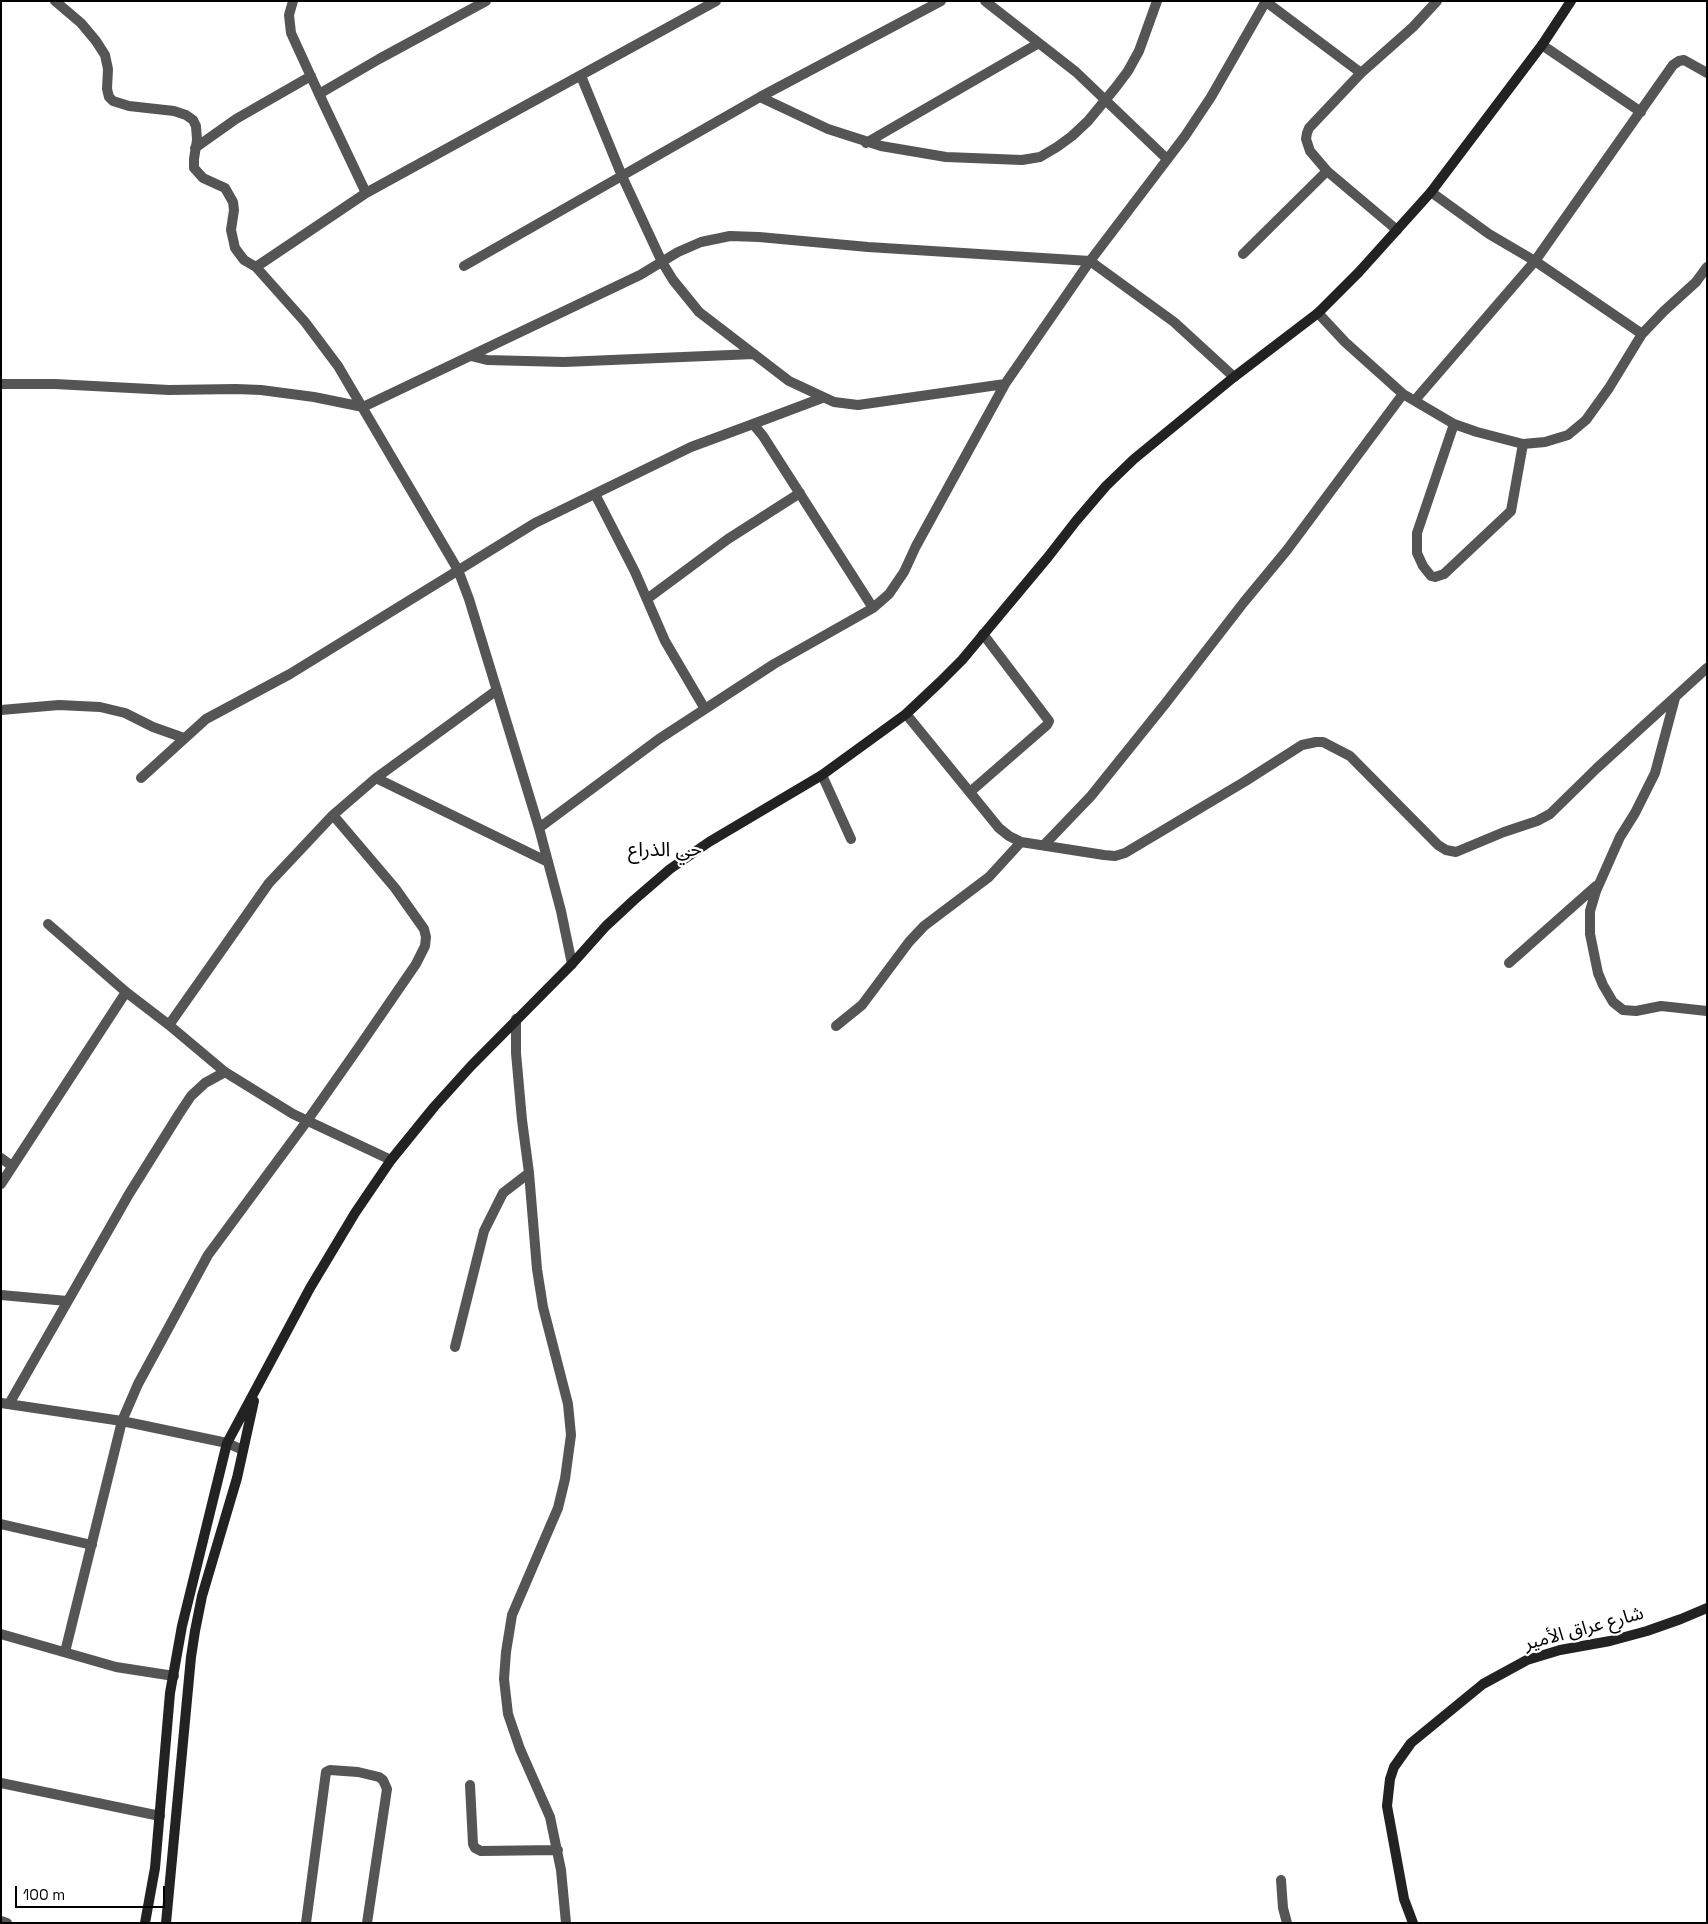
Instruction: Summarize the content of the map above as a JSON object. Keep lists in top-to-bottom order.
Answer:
{
  "streets": {
    "main road": ["شارع عراق الأمير"]
  },
  "districts": ["حي الذراع"],
  "scale_bar": "100 m"
}
